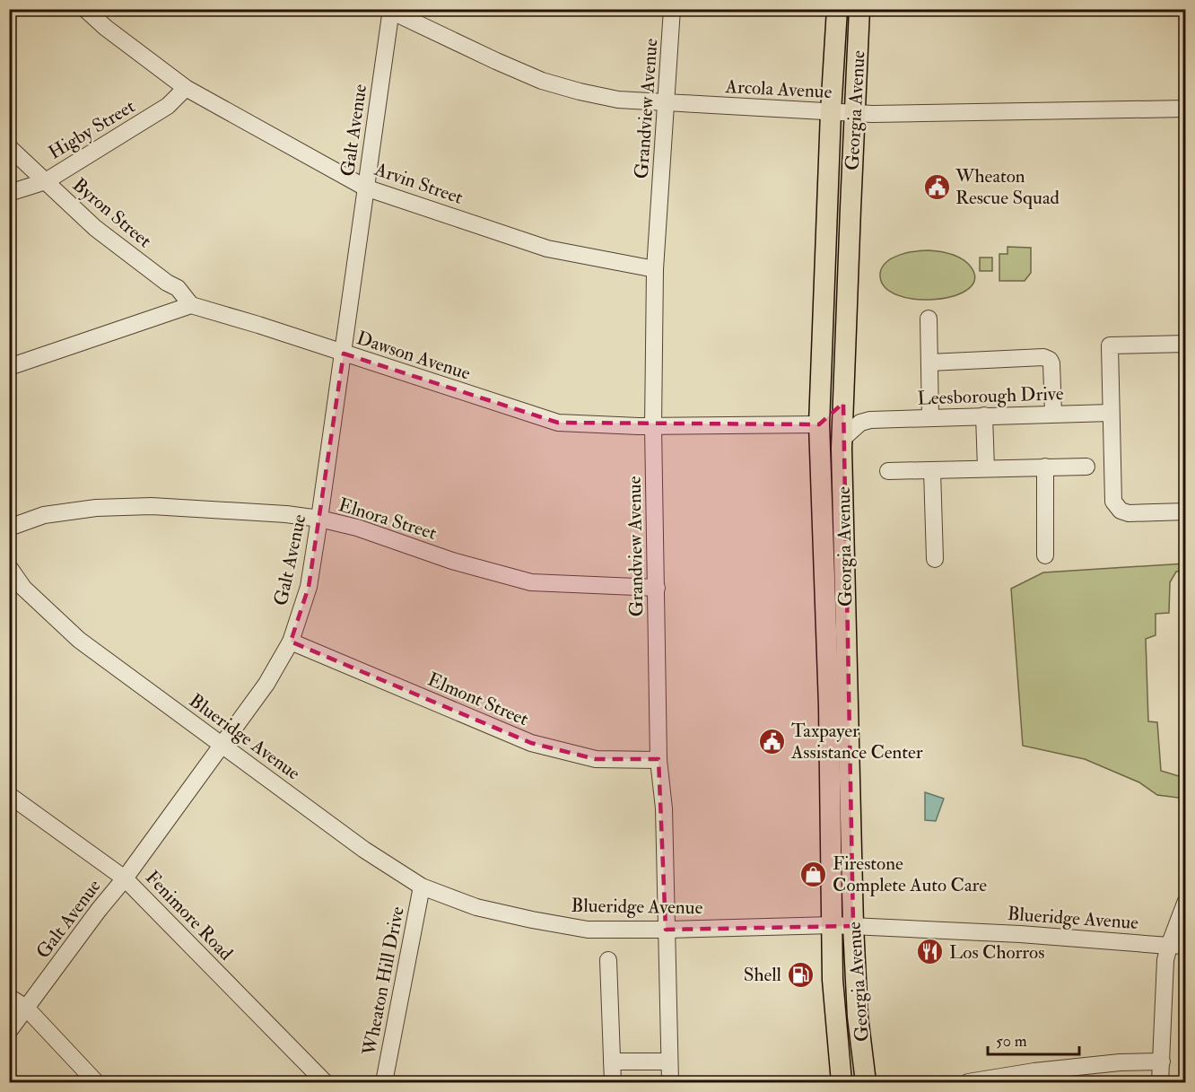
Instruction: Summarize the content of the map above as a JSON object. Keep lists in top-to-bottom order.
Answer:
{
  "streets": {
    "main road": ["Georgia Avenue"],
    "street": [
      "Arcola Avenue",
      "Grandview Avenue",
      "Higby Street",
      "Galt Avenue",
      "Arvin Street",
      "Byron Street",
      "Dawson Avenue",
      "Leesborough Drive",
      "Elnora Street",
      "Elmont Street",
      "Blueridge Avenue",
      "Fenimore Road",
      "Wheaton Hill Drive"
    ]
  },
  "crossings": [
    ["Arcola Avenue", "Grandview Avenue"],
    ["Arcola Avenue", "Georgia Avenue"],
    ["Arcola Avenue", "Galt Avenue"],
    ["Grandview Avenue", "Arvin Street"],
    ["Grandview Avenue", "Dawson Avenue"],
    ["Grandview Avenue", "Elnora Street"],
    ["Grandview Avenue", "Elmont Street"],
    ["Grandview Avenue", "Blueridge Avenue"],
    ["Georgia Avenue", "Dawson Avenue"],
    ["Georgia Avenue", "Blueridge Avenue"],
    ["Higby Street", "Arvin Street"],
    ["Higby Street", "Byron Street"],
    ["Galt Avenue", "Arvin Street"],
    ["Galt Avenue", "Dawson Avenue"],
    ["Galt Avenue", "Elnora Street"],
    ["Galt Avenue", "Elmont Street"],
    ["Galt Avenue", "Blueridge Avenue"],
    ["Galt Avenue", "Fenimore Road"],
    ["Byron Street", "Dawson Avenue"],
    ["Blueridge Avenue", "Wheaton Hill Drive"]
  ],
  "places": {
    "public building": ["Wheaton Rescue Squad", "Taxpayer Assistance Center"],
    "shop": ["Firestone Complete Auto Care"],
    "restaurant": ["Los Chorros"],
    "fuel station": ["Shell"]
  },
  "scale_bar": "50 m"
}
